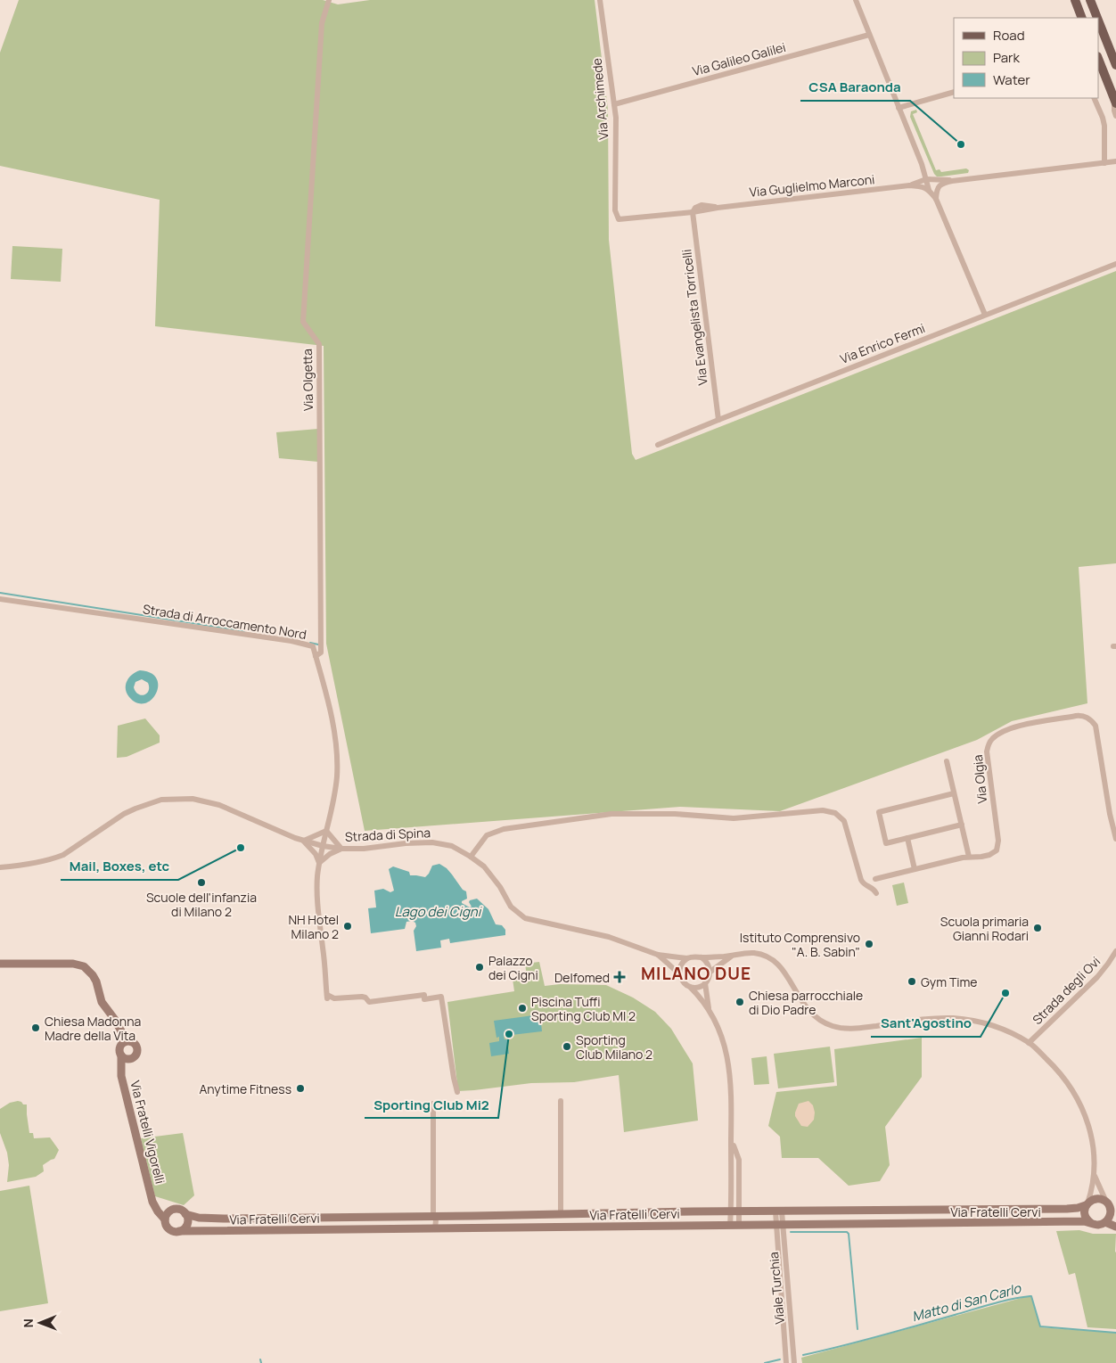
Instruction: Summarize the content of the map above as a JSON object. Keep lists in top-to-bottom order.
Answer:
{
  "streets": {
    "street": [
      "Via Galileo Galilei",
      "Via Archimede",
      "Via Guglielmo Marconi",
      "Via Evangelista Torricelli",
      "Via Enrico Fermi",
      "Via Olgetta",
      "Strada di Arroccamento Nord",
      "Via Olgia",
      "Strada di Spina",
      "Strada degli Ovi",
      "Via Fratelli Vigorelli",
      "Via Fratelli Cervi",
      "Viale Turchia"
    ]
  },
  "crossings": [
    ["Via Galileo Galilei", "Via Archimede"],
    ["Via Archimede", "Via Guglielmo Marconi"],
    ["Via Guglielmo Marconi", "Via Evangelista Torricelli"],
    ["Via Evangelista Torricelli", "Via Enrico Fermi"],
    ["Via Olgetta", "Strada di Arroccamento Nord"],
    ["Strada di Arroccamento Nord", "Strada di Spina"],
    ["Via Fratelli Vigorelli", "Via Fratelli Cervi"],
    ["Via Fratelli Cervi", "Viale Turchia"]
  ],
  "districts": ["MILANO DUE"],
  "water": ["Lago dei Cigni", "Matto di San Carlo"],
  "places": {
    "other": [
      "CSA Baraonda",
      "Mail, Boxes, etc",
      "Scuole dell'infanzia di Milano 2",
      "NH Hotel Milano 2",
      "Scuola primaria Gianni Rodari",
      "Istituto Comprensivo \"A. B. Sabin\"",
      "Palazzo dei Cigni",
      "Gym Time",
      "Sant'Agostino",
      "Chiesa parrocchiale di Dio Padre",
      "Piscina Tuffi Sporting Club MI 2",
      "Chiesa Madonna Madre della Vita",
      "Sporting Club Mi2",
      "Sporting Club Milano 2",
      "Anytime Fitness"
    ],
    "health": ["Delfomed"]
  },
  "legend": ["Road", "Park", "Water"],
  "north": "left"
}
